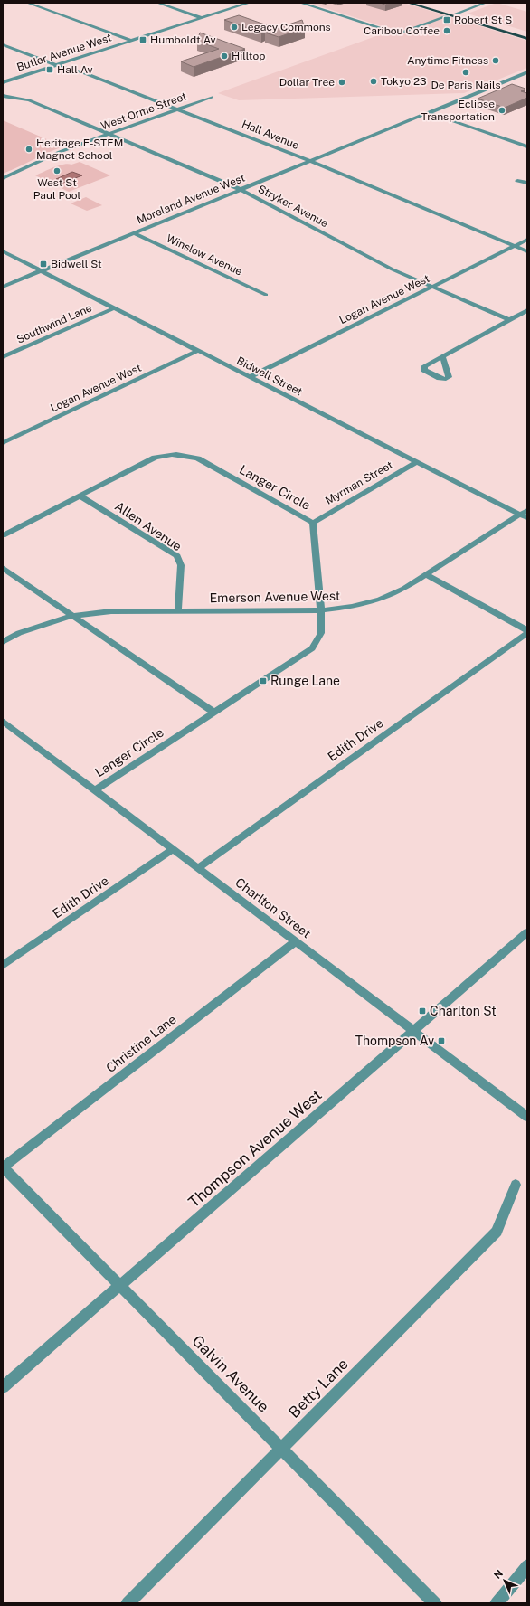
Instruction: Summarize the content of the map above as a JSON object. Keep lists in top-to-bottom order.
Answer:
{
  "streets": {
    "street": [
      "Butler Avenue West",
      "West Orme Street",
      "Hall Avenue",
      "Moreland Avenue West",
      "Stryker Avenue",
      "Winslow Avenue",
      "Logan Avenue West",
      "Southwind Lane",
      "Bidwell Street",
      "Myrman Street",
      "Langer Circle",
      "Allen Avenue",
      "Emerson Avenue West",
      "Edith Drive",
      "Charlton Street",
      "Christine Lane",
      "Thompson Avenue West",
      "Galvin Avenue",
      "Betty Lane"
    ]
  },
  "crossings": [
    ["Butler Avenue West", "Hall Avenue"],
    ["West Orme Street", "Hall Avenue"],
    ["West Orme Street", "Stryker Avenue"],
    ["Hall Avenue", "Moreland Avenue West"],
    ["Hall Avenue", "Logan Avenue West"],
    ["Moreland Avenue West", "Stryker Avenue"],
    ["Moreland Avenue West", "Winslow Avenue"],
    ["Moreland Avenue West", "Bidwell Street"],
    ["Stryker Avenue", "Logan Avenue West"],
    ["Logan Avenue West", "Bidwell Street"],
    ["Southwind Lane", "Bidwell Street"],
    ["Bidwell Street", "Myrman Street"],
    ["Bidwell Street", "Emerson Avenue West"],
    ["Myrman Street", "Langer Circle"],
    ["Langer Circle", "Allen Avenue"],
    ["Langer Circle", "Emerson Avenue West"],
    ["Langer Circle", "Charlton Street"],
    ["Allen Avenue", "Emerson Avenue West"],
    ["Edith Drive", "Charlton Street"],
    ["Charlton Street", "Christine Lane"],
    ["Charlton Street", "Thompson Avenue West"],
    ["Christine Lane", "Galvin Avenue"],
    ["Thompson Avenue West", "Galvin Avenue"],
    ["Galvin Avenue", "Betty Lane"]
  ],
  "places": {
    "transit": [
      "Robert St S",
      "Humboldt Av",
      "Hall Av",
      "Bidwell St",
      "Runge Lane",
      "Charlton St",
      "Thompson Av"
    ],
    "other": [
      "Legacy Commons",
      "Caribou Coffee",
      "Hilltop",
      "Anytime Fitness",
      "De Paris Nails",
      "Tokyo 23",
      "Dollar Tree",
      "Eclipse Transportation",
      "Heritage E-STEM Magnet School",
      "West St Paul Pool"
    ]
  },
  "north": "top left"
}
